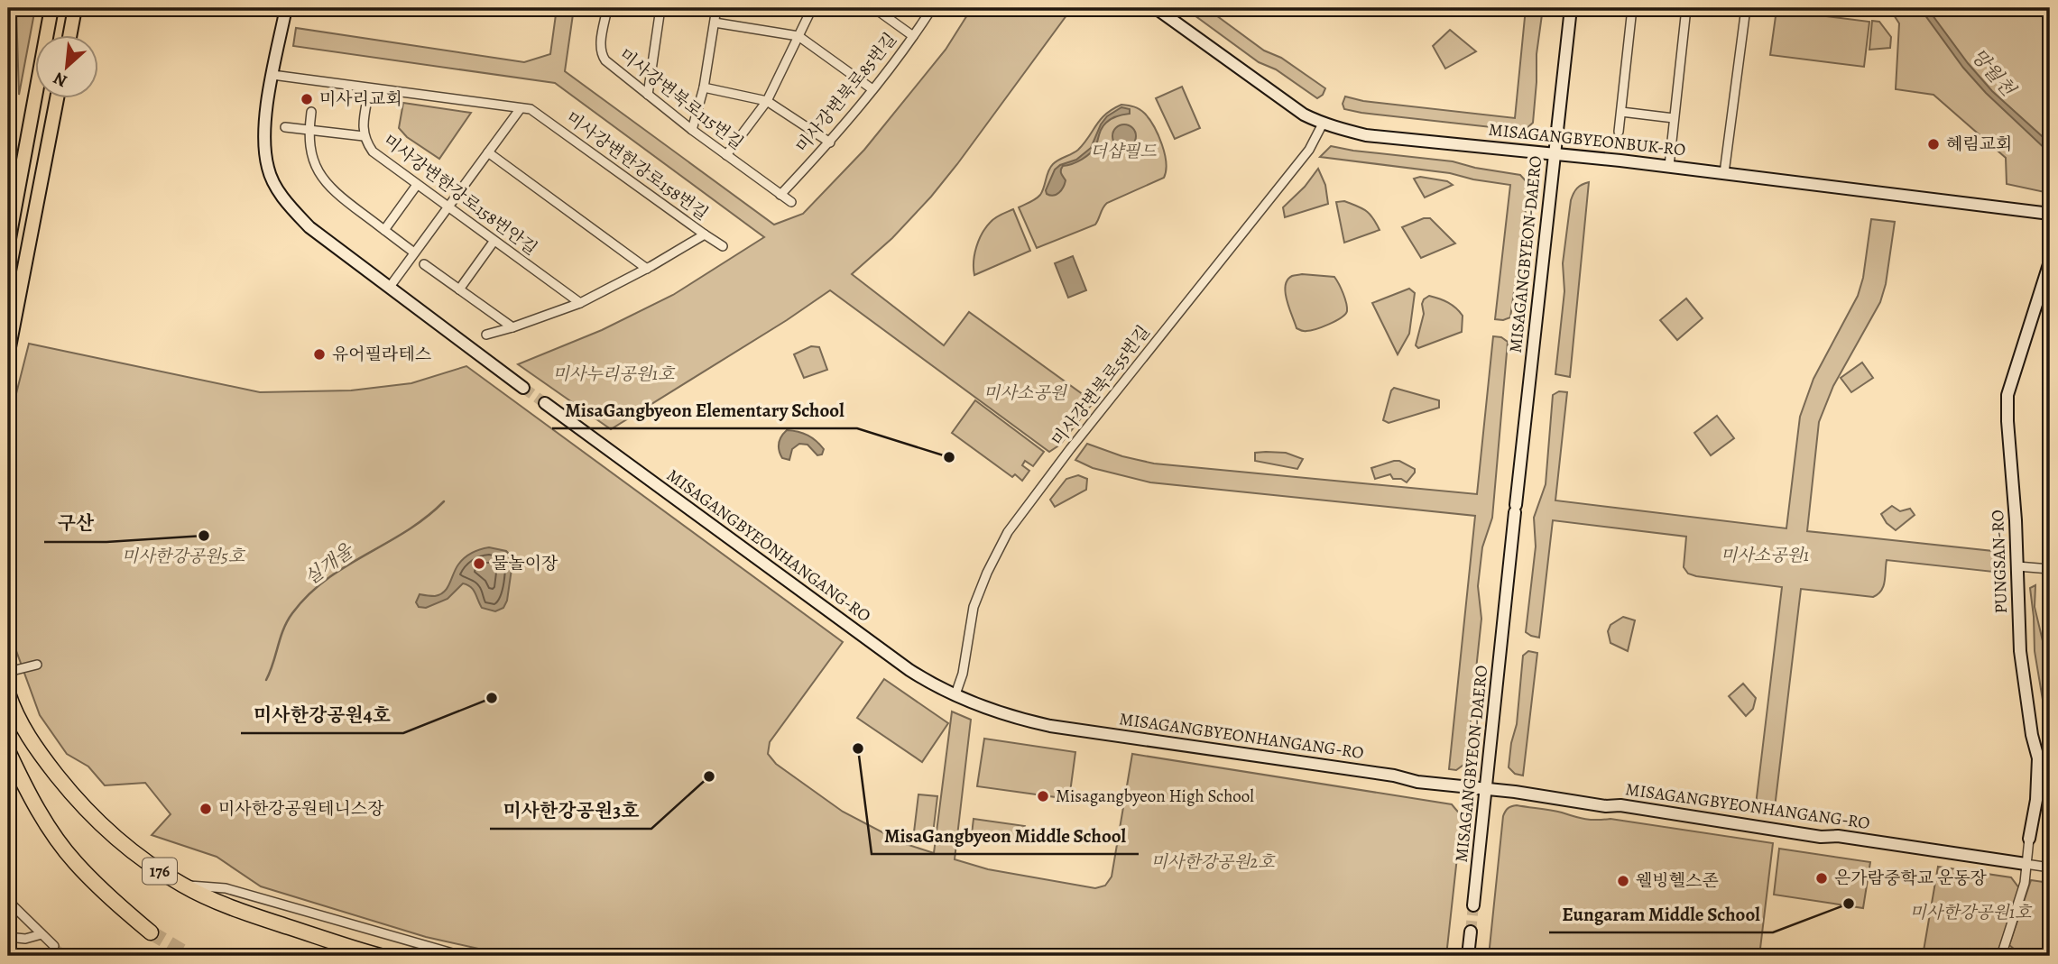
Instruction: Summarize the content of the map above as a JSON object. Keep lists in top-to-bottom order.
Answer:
{
  "streets": {
    "highway": ["176"],
    "street": [
      "미사강변북로85번길",
      "미사강변북로115번길",
      "MISAGANGBYEONBUK-RO",
      "미사강변한강로158번길",
      "미사강변한강로158번안길",
      "MISAGANGBYEON-DAERO",
      "미사강변북로55번길",
      "MISAGANGBYEONHANGANG-RO",
      "PUNGSAN-RO"
    ]
  },
  "crossings": [
    ["미사강변북로85번길", "미사강변북로115번길"],
    ["MISAGANGBYEONBUK-RO", "MISAGANGBYEON-DAERO"],
    ["MISAGANGBYEONBUK-RO", "미사강변북로55번길"],
    ["미사강변한강로158번길", "미사강변한강로158번안길"],
    ["MISAGANGBYEON-DAERO", "MISAGANGBYEONHANGANG-RO"],
    ["미사강변북로55번길", "MISAGANGBYEONHANGANG-RO"],
    ["MISAGANGBYEONHANGANG-RO", "PUNGSAN-RO"]
  ],
  "water": ["망월천", "실개울"],
  "parks": [
    "더샵필드",
    "미사누리공원1호",
    "미사소공원",
    "미사소공원1",
    "미사한강공원5호",
    "미사한강공원2호",
    "미사한강공원1호"
  ],
  "places": [
    "미사리교회",
    "혜림교회",
    "유어필라테스",
    "MisaGangbyeon Elementary School",
    "구산",
    "물놀이장",
    "미사한강공원4호",
    "MisaGangbyeon Middle School",
    "미사한강공원3호",
    "Misagangbyeon High School",
    "미사한강공원테니스장",
    "은가람중학교 운동장",
    "웰빙헬스존",
    "Eungaram Middle School"
  ],
  "north": "bottom left"
}
